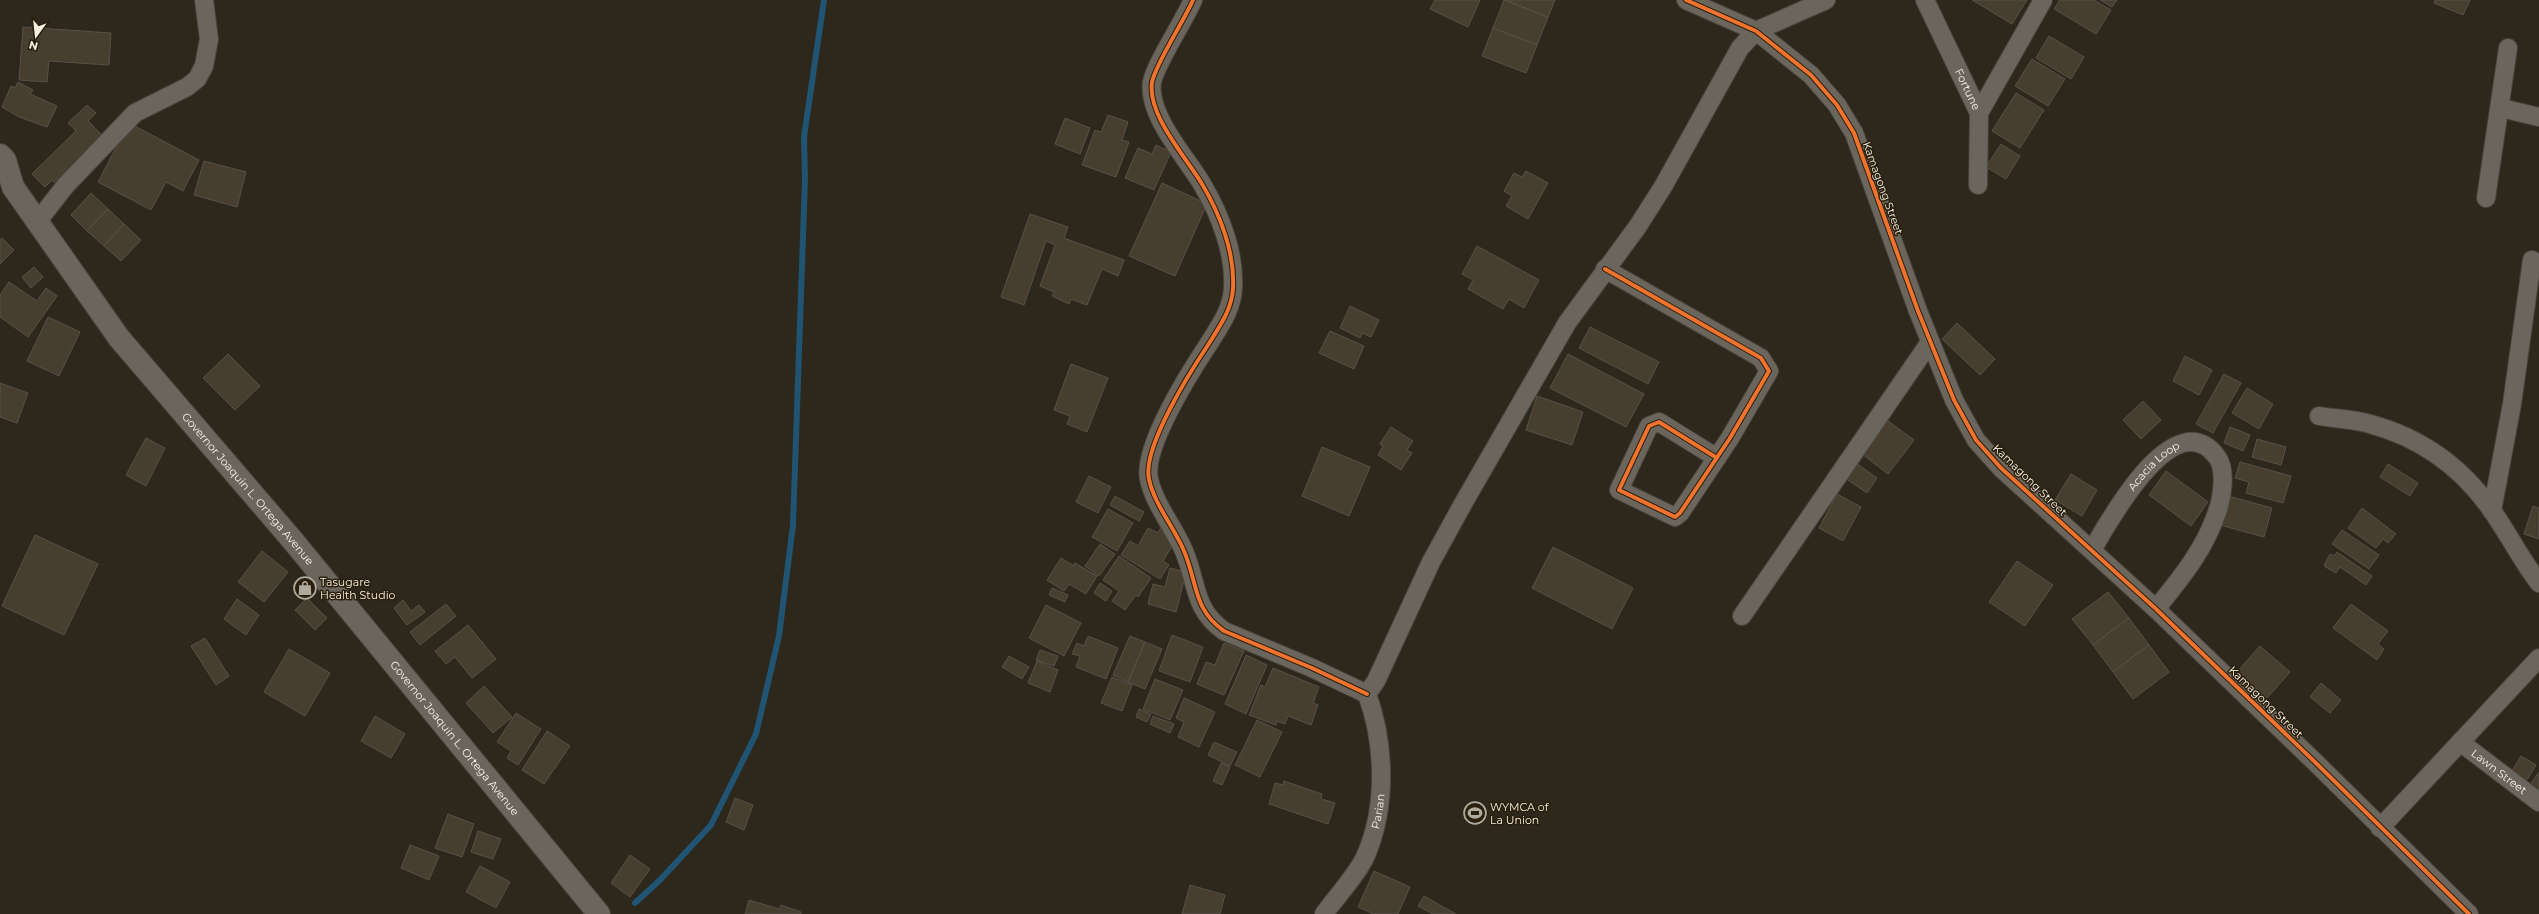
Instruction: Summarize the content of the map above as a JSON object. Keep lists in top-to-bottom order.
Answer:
{
  "streets": {
    "main road": ["Governor Joaquin L. Ortega Avenue"],
    "street": [
      "Fortune",
      "Kamagong Street",
      "Acacia Loop",
      "Lawn Street",
      "Parian"
    ]
  },
  "crossings": [
    ["Kamagong Street", "Acacia Loop"]
  ],
  "places": {
    "shop": ["Tasugare Health Studio"],
    "sports": ["WYMCA of La Union"]
  },
  "north": "bottom"
}
